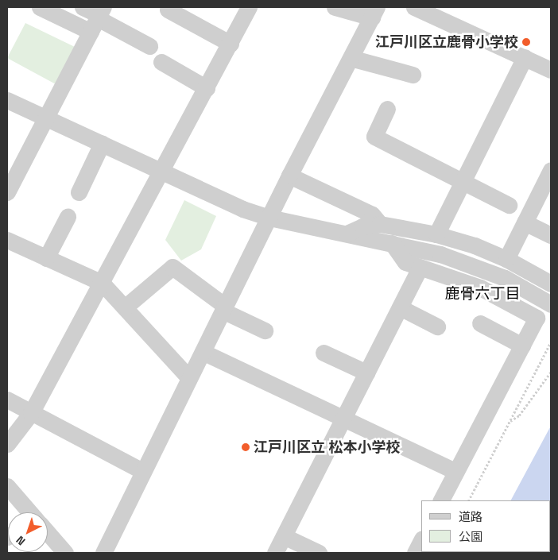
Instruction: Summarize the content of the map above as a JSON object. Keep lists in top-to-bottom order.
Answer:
{
  "districts": ["鹿骨六丁目"],
  "places": ["江戸川区立鹿骨小学校", "江戸川区立 松本小学校"],
  "legend": ["道路", "公園"],
  "north": "bottom left"
}
